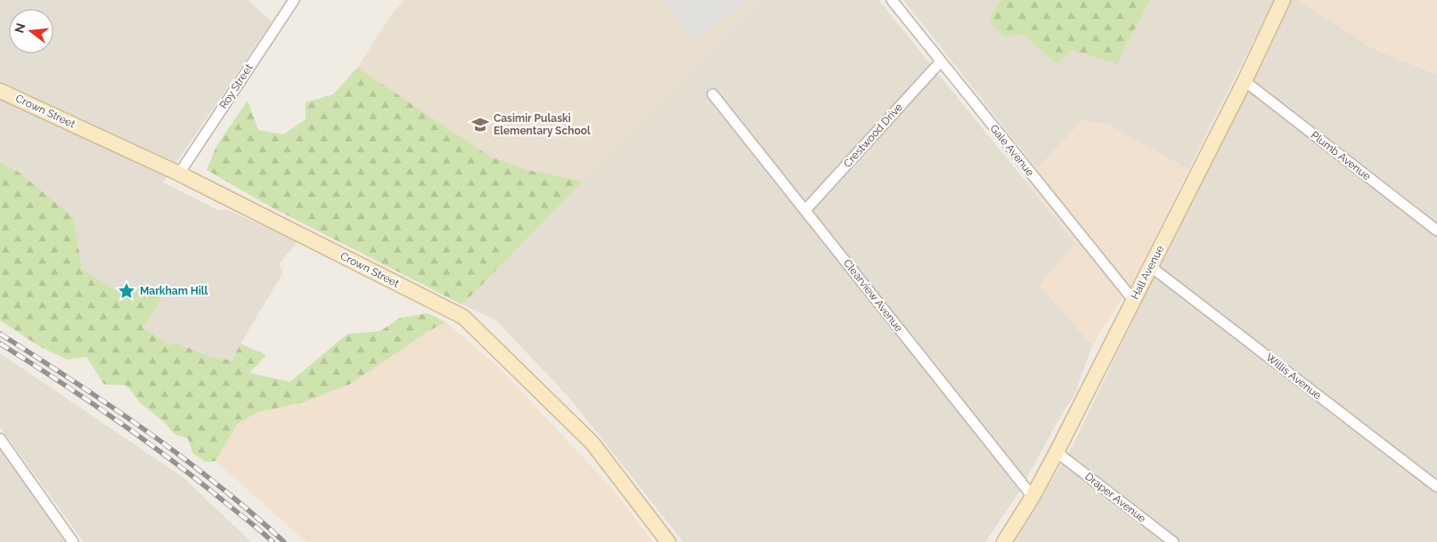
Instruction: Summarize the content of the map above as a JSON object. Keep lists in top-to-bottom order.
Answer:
{
  "streets": {
    "street": [
      "Roy Street",
      "Crown Street",
      "Crestwood Drive",
      "Gale Avenue",
      "Plumb Avenue",
      "Hall Avenue",
      "Clearview Avenue",
      "Willis Avenue",
      "Draper Avenue"
    ]
  },
  "crossings": [
    ["Roy Street", "Crown Street"],
    ["Crestwood Drive", "Gale Avenue"],
    ["Crestwood Drive", "Clearview Avenue"],
    ["Gale Avenue", "Hall Avenue"],
    ["Plumb Avenue", "Hall Avenue"],
    ["Hall Avenue", "Clearview Avenue"],
    ["Hall Avenue", "Willis Avenue"],
    ["Hall Avenue", "Draper Avenue"]
  ],
  "places": {
    "school or university": ["Casimir Pulaski Elementary School"],
    "place": ["Markham Hill"]
  },
  "north": "left"
}
